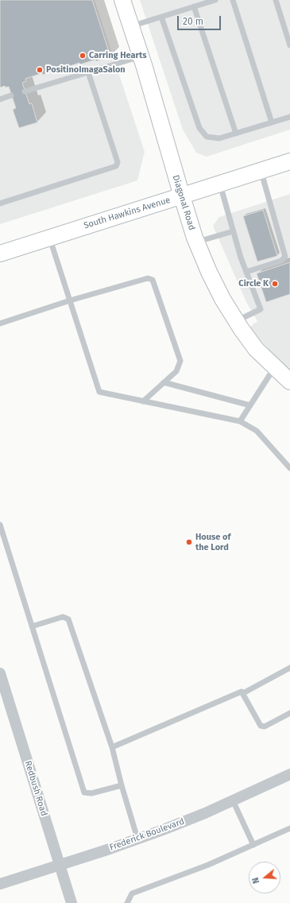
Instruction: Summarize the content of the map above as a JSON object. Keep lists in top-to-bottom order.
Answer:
{
  "streets": {
    "street": [
      "Diagonal Road",
      "South Hawkins Avenue",
      "Redbush Road",
      "Frederick Boulevard"
    ]
  },
  "crossings": [
    ["Diagonal Road", "South Hawkins Avenue"],
    ["Redbush Road", "Frederick Boulevard"]
  ],
  "places": [
    "Carring Hearts",
    "PositinoImagaSalon",
    "Circle K",
    "House of the Lord"
  ],
  "scale_bar": "20 m",
  "north": "left"
}
